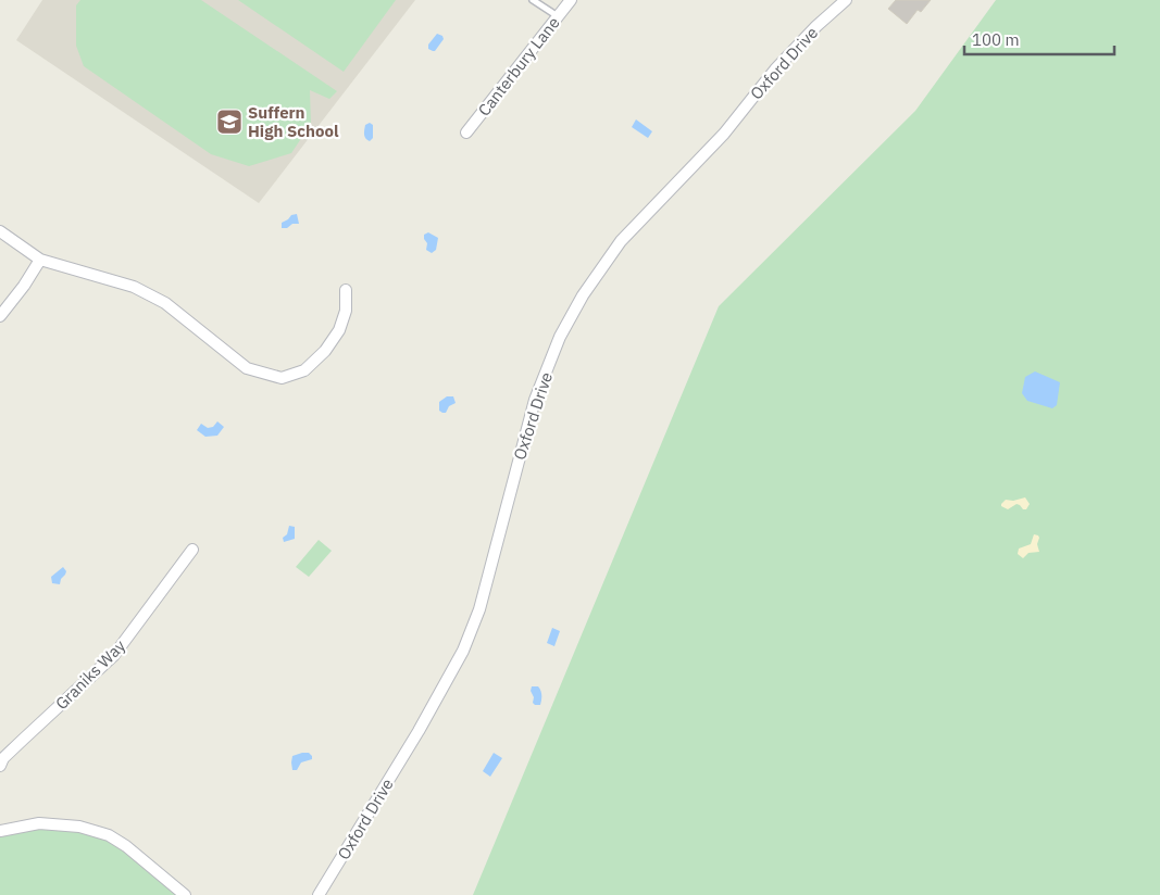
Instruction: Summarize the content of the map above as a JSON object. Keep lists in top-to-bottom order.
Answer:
{
  "streets": {
    "street": ["Oxford Drive", "Canterbury Lane", "Graniks Way"]
  },
  "places": {
    "school or university": ["Suffern High School"]
  },
  "scale_bar": "100 m"
}
